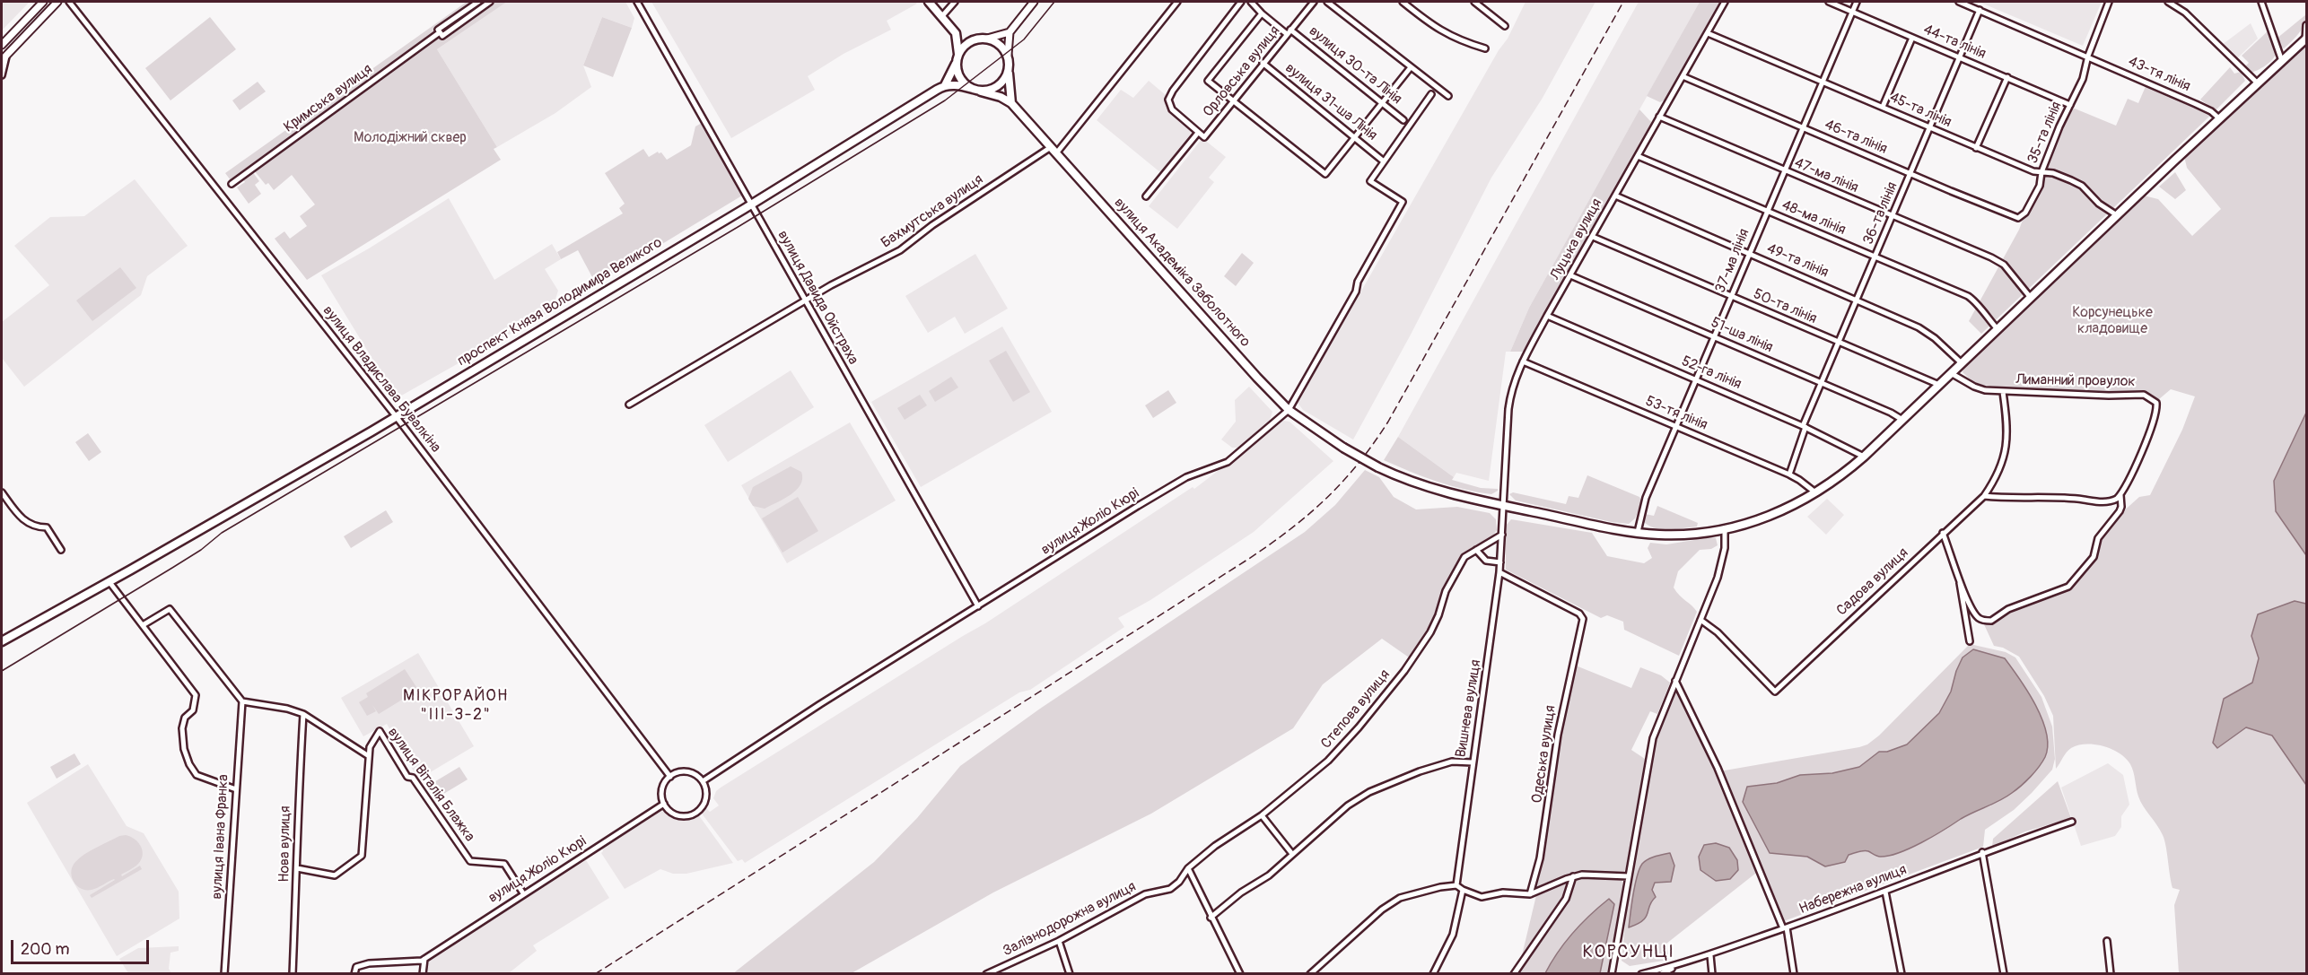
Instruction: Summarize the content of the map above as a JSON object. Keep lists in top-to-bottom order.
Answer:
{
  "streets": {
    "highway": ["вулиця Академіка Заболотного", "проспект Князя Володимира Великого"],
    "street": [
      "44-та лінія",
      "вулиця 30-та Лінія",
      "Орловська вулиця",
      "43-тя лінія",
      "Кримська вулиця",
      "вулиця 31-ша Лінія",
      "45-та лінія",
      "35-та лінія",
      "46-та лінія",
      "47-ма лінія",
      "Бахмутська вулиця",
      "36-та лінія",
      "48-ма лінія",
      "Луцька вулиця",
      "37-ма лінія",
      "49-та лінія",
      "вулиця Давида Ойстраха",
      "50-та лінія",
      "51-ша лінія",
      "52-га лінія",
      "вулиця Владислава Бувалкіна",
      "Лиманний провулок",
      "53-тя лінія",
      "вулиця Жоліо Кюрі",
      "Садова вулиця",
      "Вишнева вулиця",
      "Степова вулиця",
      "Одеська вулиця",
      "вулиця Віталія Блажка",
      "вулиця Івана Франка",
      "Нова вулиця",
      "Набережна вулиця",
      "Залізнодорожна вулиця"
    ]
  },
  "crossings": [
    ["44-та лінія", "35-та лінія"],
    ["44-та лінія", "36-та лінія"],
    ["44-та лінія", "37-ма лінія"],
    ["вулиця 30-та Лінія", "Орловська вулиця"],
    ["Орловська вулиця", "вулиця 31-ша Лінія"],
    ["43-тя лінія", "35-та лінія"],
    ["43-тя лінія", "36-та лінія"],
    ["43-тя лінія", "вулиця Академіка Заболотного"],
    ["вулиця 31-ша Лінія", "вулиця Жоліо Кюрі"],
    ["45-та лінія", "35-та лінія"],
    ["45-та лінія", "36-та лінія"],
    ["45-та лінія", "Луцька вулиця"],
    ["45-та лінія", "37-ма лінія"],
    ["45-та лінія", "вулиця Академіка Заболотного"],
    ["35-та лінія", "46-та лінія"],
    ["46-та лінія", "36-та лінія"],
    ["46-та лінія", "Луцька вулиця"],
    ["46-та лінія", "37-ма лінія"],
    ["47-ма лінія", "36-та лінія"],
    ["47-ма лінія", "Луцька вулиця"],
    ["47-ма лінія", "37-ма лінія"],
    ["47-ма лінія", "вулиця Академіка Заболотного"],
    ["Бахмутська вулиця", "вулиця Академіка Заболотного"],
    ["Бахмутська вулиця", "вулиця Давида Ойстраха"],
    ["36-та лінія", "48-ма лінія"],
    ["36-та лінія", "49-та лінія"],
    ["36-та лінія", "50-та лінія"],
    ["36-та лінія", "51-ша лінія"],
    ["36-та лінія", "52-га лінія"],
    ["36-та лінія", "53-тя лінія"],
    ["48-ма лінія", "Луцька вулиця"],
    ["48-ма лінія", "37-ма лінія"],
    ["48-ма лінія", "вулиця Академіка Заболотного"],
    ["Луцька вулиця", "49-та лінія"],
    ["Луцька вулиця", "вулиця Академіка Заболотного"],
    ["Луцька вулиця", "50-та лінія"],
    ["Луцька вулиця", "51-ша лінія"],
    ["Луцька вулиця", "52-га лінія"],
    ["Луцька вулиця", "53-тя лінія"],
    ["Луцька вулиця", "Вишнева вулиця"],
    ["Луцька вулиця", "Степова вулиця"],
    ["37-ма лінія", "49-та лінія"],
    ["37-ма лінія", "вулиця Академіка Заболотного"],
    ["37-ма лінія", "50-та лінія"],
    ["37-ма лінія", "51-ша лінія"],
    ["37-ма лінія", "52-га лінія"],
    ["37-ма лінія", "53-тя лінія"],
    ["49-та лінія", "вулиця Академіка Заболотного"],
    ["вулиця Академіка Заболотного", "50-та лінія"],
    ["вулиця Академіка Заболотного", "51-ша лінія"],
    ["вулиця Академіка Заболотного", "52-га лінія"],
    ["вулиця Академіка Заболотного", "Лиманний провулок"],
    ["вулиця Академіка Заболотного", "53-тя лінія"],
    ["вулиця Академіка Заболотного", "вулиця Жоліо Кюрі"],
    ["вулиця Давида Ойстраха", "проспект Князя Володимира Великого"],
    ["вулиця Давида Ойстраха", "вулиця Жоліо Кюрі"],
    ["проспект Князя Володимира Великого", "вулиця Владислава Бувалкіна"],
    ["вулиця Владислава Бувалкіна", "вулиця Жоліо Кюрі"],
    ["Лиманний провулок", "Садова вулиця"],
    ["вулиця Жоліо Кюрі", "вулиця Віталія Блажка"],
    ["Вишнева вулиця", "Степова вулиця"],
    ["Вишнева вулиця", "Одеська вулиця"],
    ["Степова вулиця", "Залізнодорожна вулиця"]
  ],
  "districts": ["МІКРОРАЙОН \"ІІІ-3-2\"", "КОРСУНЦІ"],
  "parks": ["Молодіжний сквер", "Корсунецьке кладовище"],
  "scale_bar": "200 m"
}
